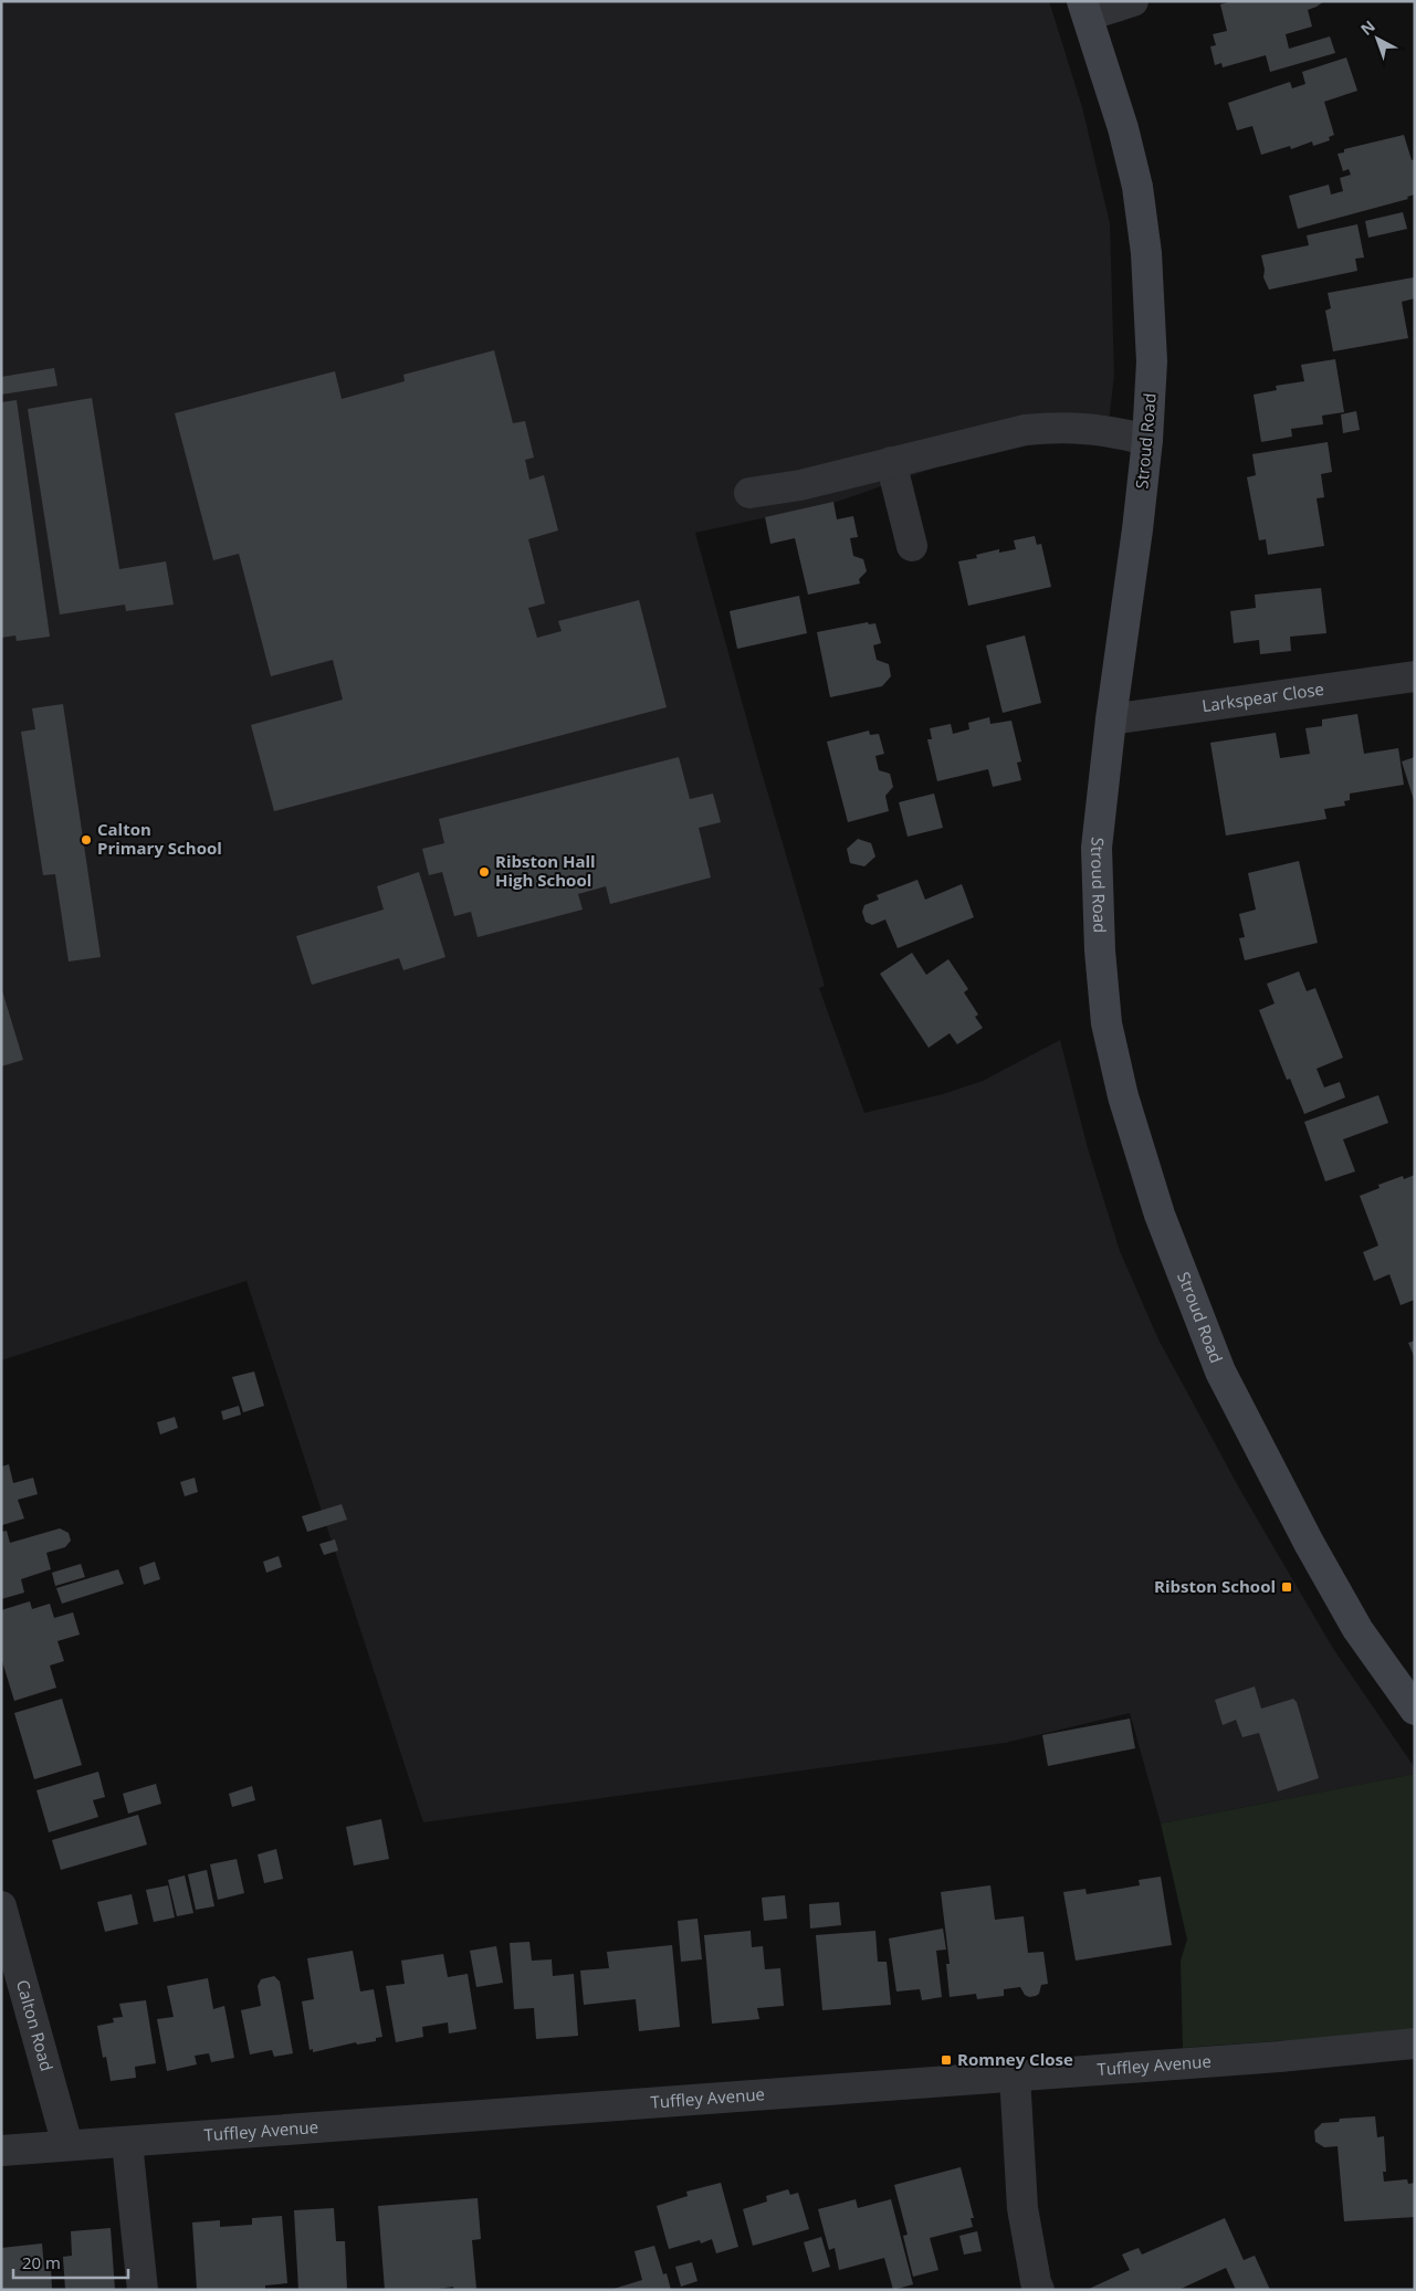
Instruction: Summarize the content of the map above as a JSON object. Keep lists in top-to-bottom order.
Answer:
{
  "streets": {
    "main road": ["Stroud Road"],
    "street": ["Larkspear Close", "Calton Road", "Tuffley Avenue"]
  },
  "crossings": [
    ["Stroud Road", "Larkspear Close"],
    ["Calton Road", "Tuffley Avenue"]
  ],
  "places": {
    "other": ["Calton Primary School", "Ribston Hall High School"],
    "transit": ["Ribston School", "Romney Close"]
  },
  "scale_bar": "20 m",
  "north": "top left"
}
